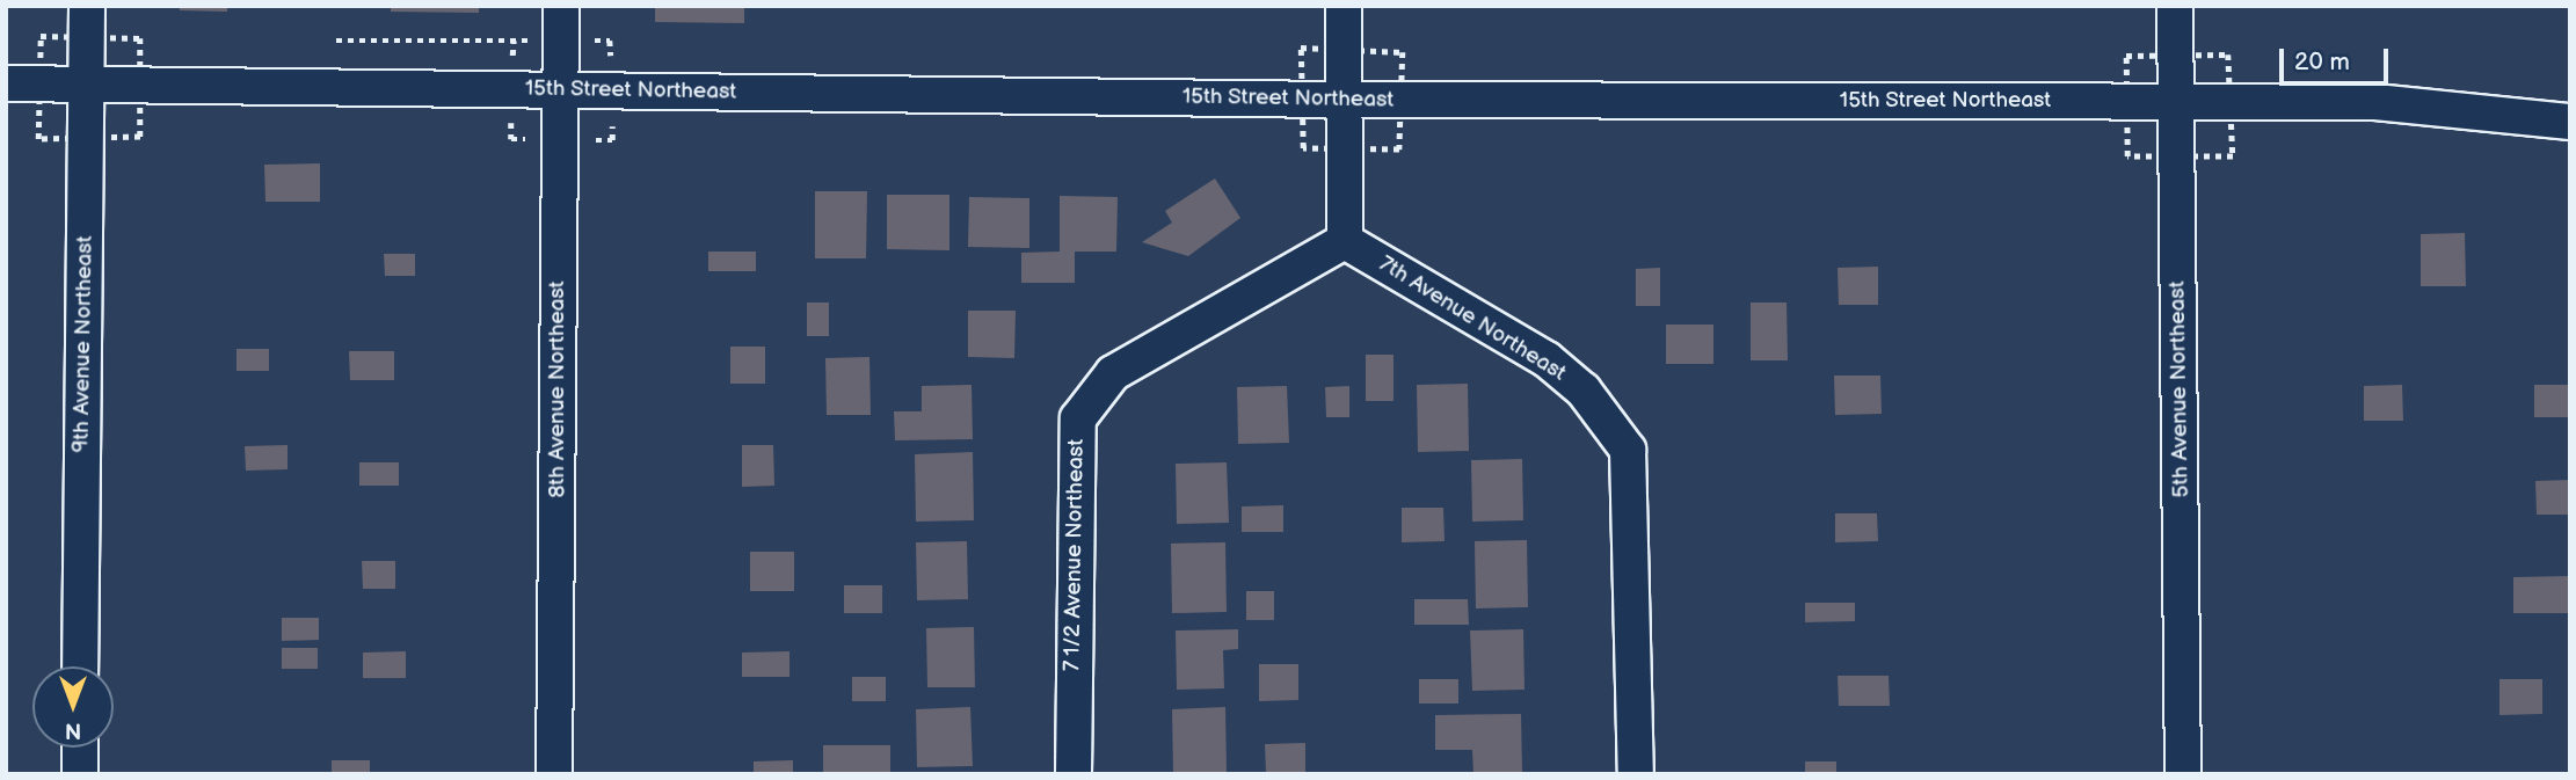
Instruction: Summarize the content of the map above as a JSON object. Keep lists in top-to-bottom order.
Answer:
{
  "streets": {
    "street": [
      "15th Street Northeast",
      "7th Avenue Northeast",
      "9th Avenue Northeast",
      "8th Avenue Northeast",
      "5th Avenue Northeast",
      "7 1/2 Avenue Northeast"
    ]
  },
  "crossings": [
    ["15th Street Northeast", "9th Avenue Northeast"],
    ["15th Street Northeast", "8th Avenue Northeast"],
    ["15th Street Northeast", "5th Avenue Northeast"],
    ["7th Avenue Northeast", "7 1/2 Avenue Northeast"]
  ],
  "scale_bar": "20 m",
  "north": "bottom"
}
